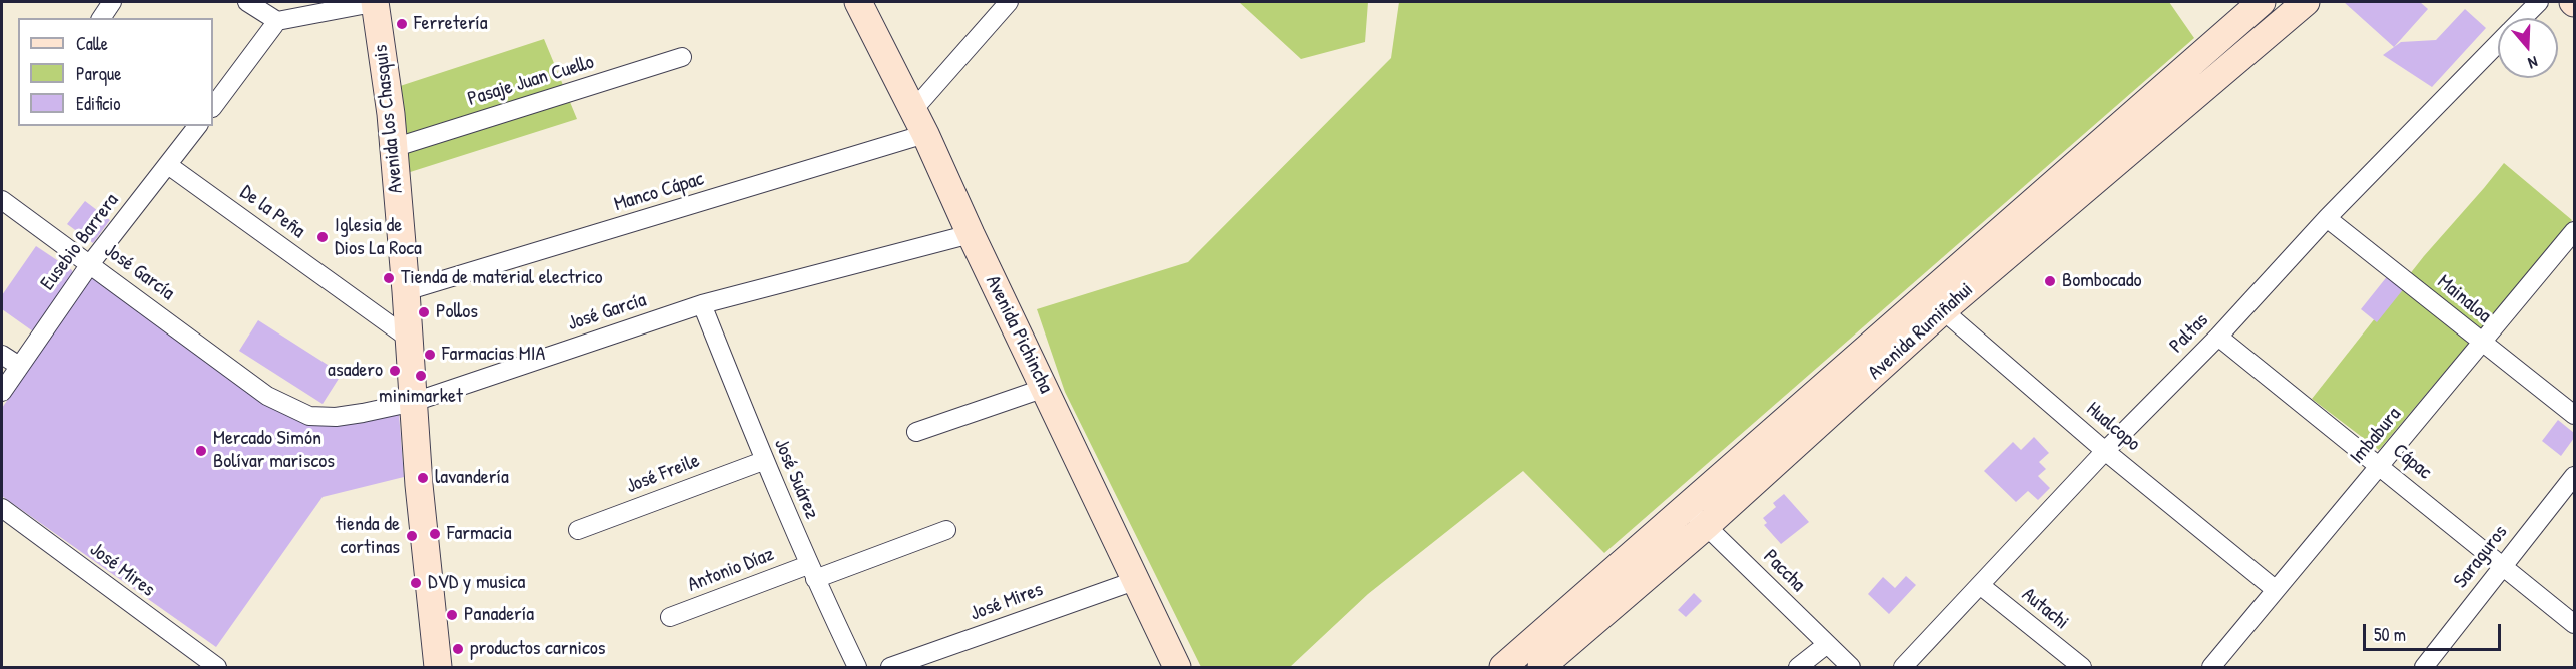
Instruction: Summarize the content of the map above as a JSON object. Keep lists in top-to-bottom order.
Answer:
{
  "streets": {
    "main road": ["Avenida los Chasquis", "Avenida Rumiñahui", "Avenida Pichincha"],
    "street": [
      "Pasaje Juan Cuello",
      "Manco Cápac",
      "De la Peña",
      "Eusebio Barrera",
      "José García",
      "Mainaloa",
      "Paltas",
      "Hualcopo",
      "Imbabura",
      "Cápac",
      "José Freile",
      "José Suárez",
      "Saraguros",
      "José Mires",
      "Antonio Díaz",
      "Paccha",
      "Autachi"
    ]
  },
  "crossings": [
    ["Pasaje Juan Cuello", "Avenida los Chasquis"],
    ["Avenida los Chasquis", "Manco Cápac"],
    ["Avenida los Chasquis", "De la Peña"],
    ["Avenida los Chasquis", "José García"],
    ["Manco Cápac", "Avenida Pichincha"],
    ["De la Peña", "Eusebio Barrera"],
    ["Eusebio Barrera", "José García"],
    ["José García", "Avenida Pichincha"],
    ["José García", "José Suárez"],
    ["Mainaloa", "Paltas"],
    ["Mainaloa", "Imbabura"],
    ["Avenida Rumiñahui", "Hualcopo"],
    ["Avenida Rumiñahui", "Paccha"],
    ["Paltas", "Hualcopo"],
    ["Paltas", "Cápac"],
    ["Paltas", "Autachi"],
    ["Avenida Pichincha", "José Mires"],
    ["Hualcopo", "Imbabura"],
    ["Imbabura", "Cápac"],
    ["Cápac", "Saraguros"],
    ["José Freile", "José Suárez"],
    ["José Suárez", "Antonio Díaz"]
  ],
  "places": [
    "Ferretería",
    "Iglesia de Dios La Roca",
    "Tienda de material electrico",
    "Bombocado",
    "Pollos",
    "Farmacias MIA",
    "asadero",
    "minimarket",
    "Mercado Simón Bolívar mariscos",
    "lavandería",
    "Farmacia",
    "tienda de cortinas",
    "DVD y musica",
    "Panadería",
    "productos carnicos"
  ],
  "legend": ["Calle", "Parque", "Edificio"],
  "scale_bar": "50 m",
  "north": "bottom"
}
